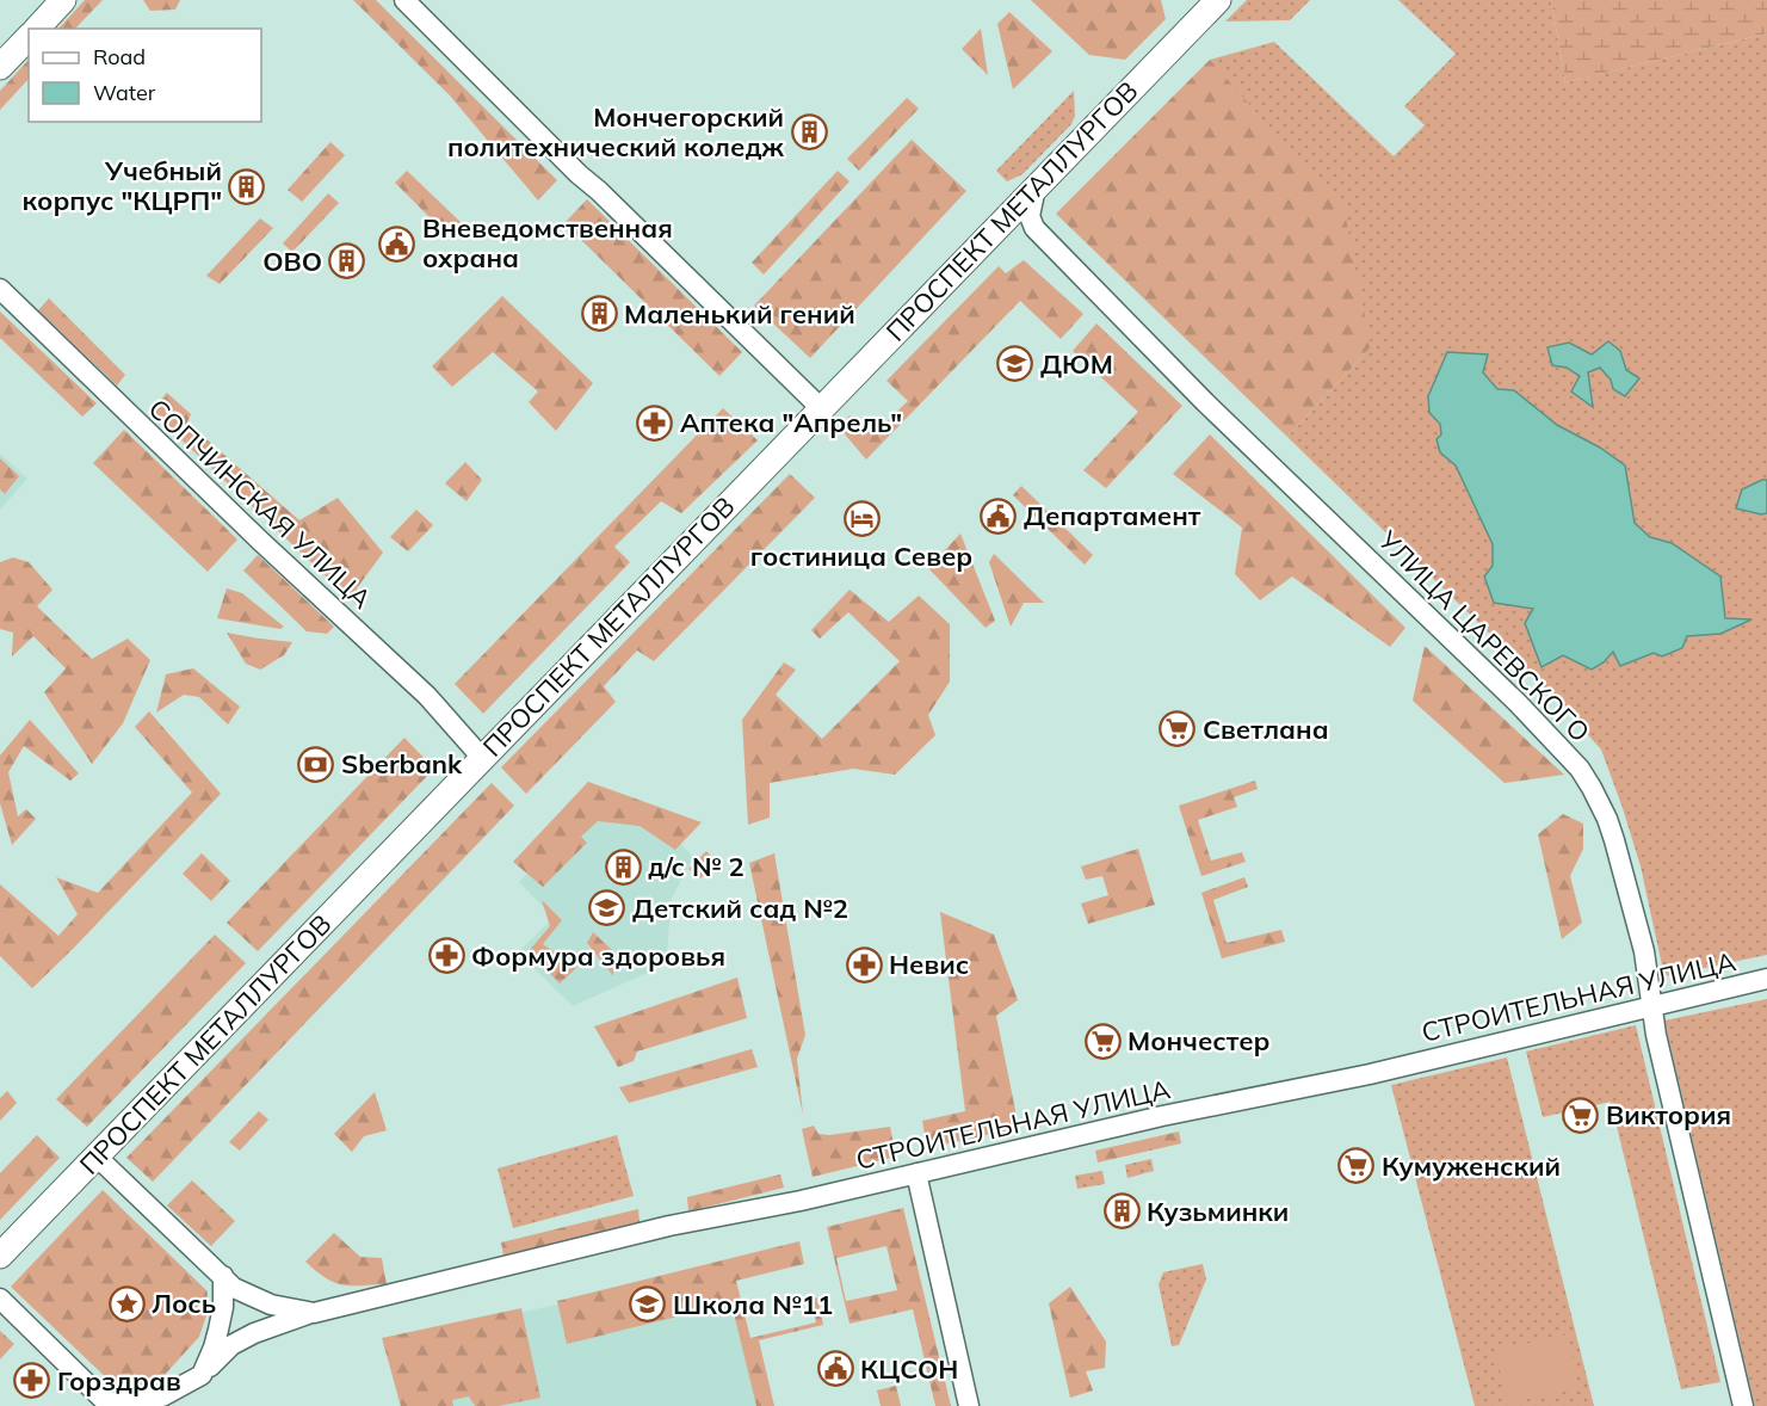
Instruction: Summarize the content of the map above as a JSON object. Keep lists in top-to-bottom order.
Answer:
{
  "streets": {
    "main road": ["ПРОСПЕКТ МЕТАЛЛУРГОВ"],
    "street": ["СОПЧИНСКАЯ УЛИЦА", "УЛИЦА ЦАРЕВСКОГО", "СТРОИТЕЛЬНАЯ УЛИЦА"]
  },
  "crossings": [
    ["ПРОСПЕКТ МЕТАЛЛУРГОВ", "СОПЧИНСКАЯ УЛИЦА"],
    ["ПРОСПЕКТ МЕТАЛЛУРГОВ", "СТРОИТЕЛЬНАЯ УЛИЦА"],
    ["УЛИЦА ЦАРЕВСКОГО", "СТРОИТЕЛЬНАЯ УЛИЦА"]
  ],
  "places": {
    "building": [
      "Мончегорский политехнический коледж",
      "Учебный корпус \"КЦРП\"",
      "ОВО",
      "Маленький гений",
      "д/с № 2",
      "Кузьминки"
    ],
    "public building": ["Вневедомственная охрана", "Департамент", "КЦСОН"],
    "school or university": ["ДЮМ", "Детский сад №2", "Школа №11"],
    "pharmacy": [
      "Аптека \"Апрель\"",
      "Формура здоровья",
      "Невис",
      "Горздрав"
    ],
    "hotel": ["гостиница Север"],
    "supermarket": [
      "Светлана",
      "Мончестер",
      "Виктория",
      "Кумуженский"
    ],
    "bank": ["Sberbank"],
    "place": ["Лось"]
  },
  "legend": ["Road", "Water"]
}
